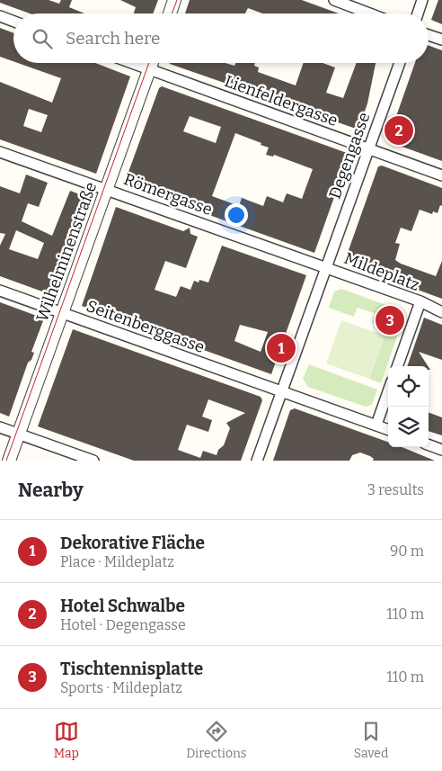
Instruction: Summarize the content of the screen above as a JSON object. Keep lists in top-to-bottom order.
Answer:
{
  "streets": {
    "street": [
      "Lienfeldergasse",
      "Degengasse",
      "Römergasse",
      "Wilhelminenstraße",
      "Mildeplatz",
      "Seitenberggasse"
    ]
  },
  "crossings": [
    ["Lienfeldergasse", "Degengasse"],
    ["Lienfeldergasse", "Wilhelminenstraße"],
    ["Degengasse", "Römergasse"],
    ["Degengasse", "Mildeplatz"],
    ["Römergasse", "Wilhelminenstraße"],
    ["Römergasse", "Mildeplatz"],
    ["Wilhelminenstraße", "Seitenberggasse"],
    ["Mildeplatz", "Seitenberggasse"]
  ],
  "page": {
    "search": "Search here",
    "pins": ["2", "3", "1"],
    "heading": ["Nearby", "3 results"],
    "list": [
      {
        "mark": "1",
        "name": "Dekorative Fläche",
        "note": "Place · Mildeplatz",
        "value": "90 m"
      },
      {
        "mark": "2",
        "name": "Hotel Schwalbe",
        "note": "Hotel · Degengasse",
        "value": "110 m"
      },
      {
        "mark": "3",
        "name": "Tischtennisplatte",
        "note": "Sports · Mildeplatz",
        "value": "110 m"
      }
    ],
    "nav": ["Map", "Directions", "Saved"]
  }
}
